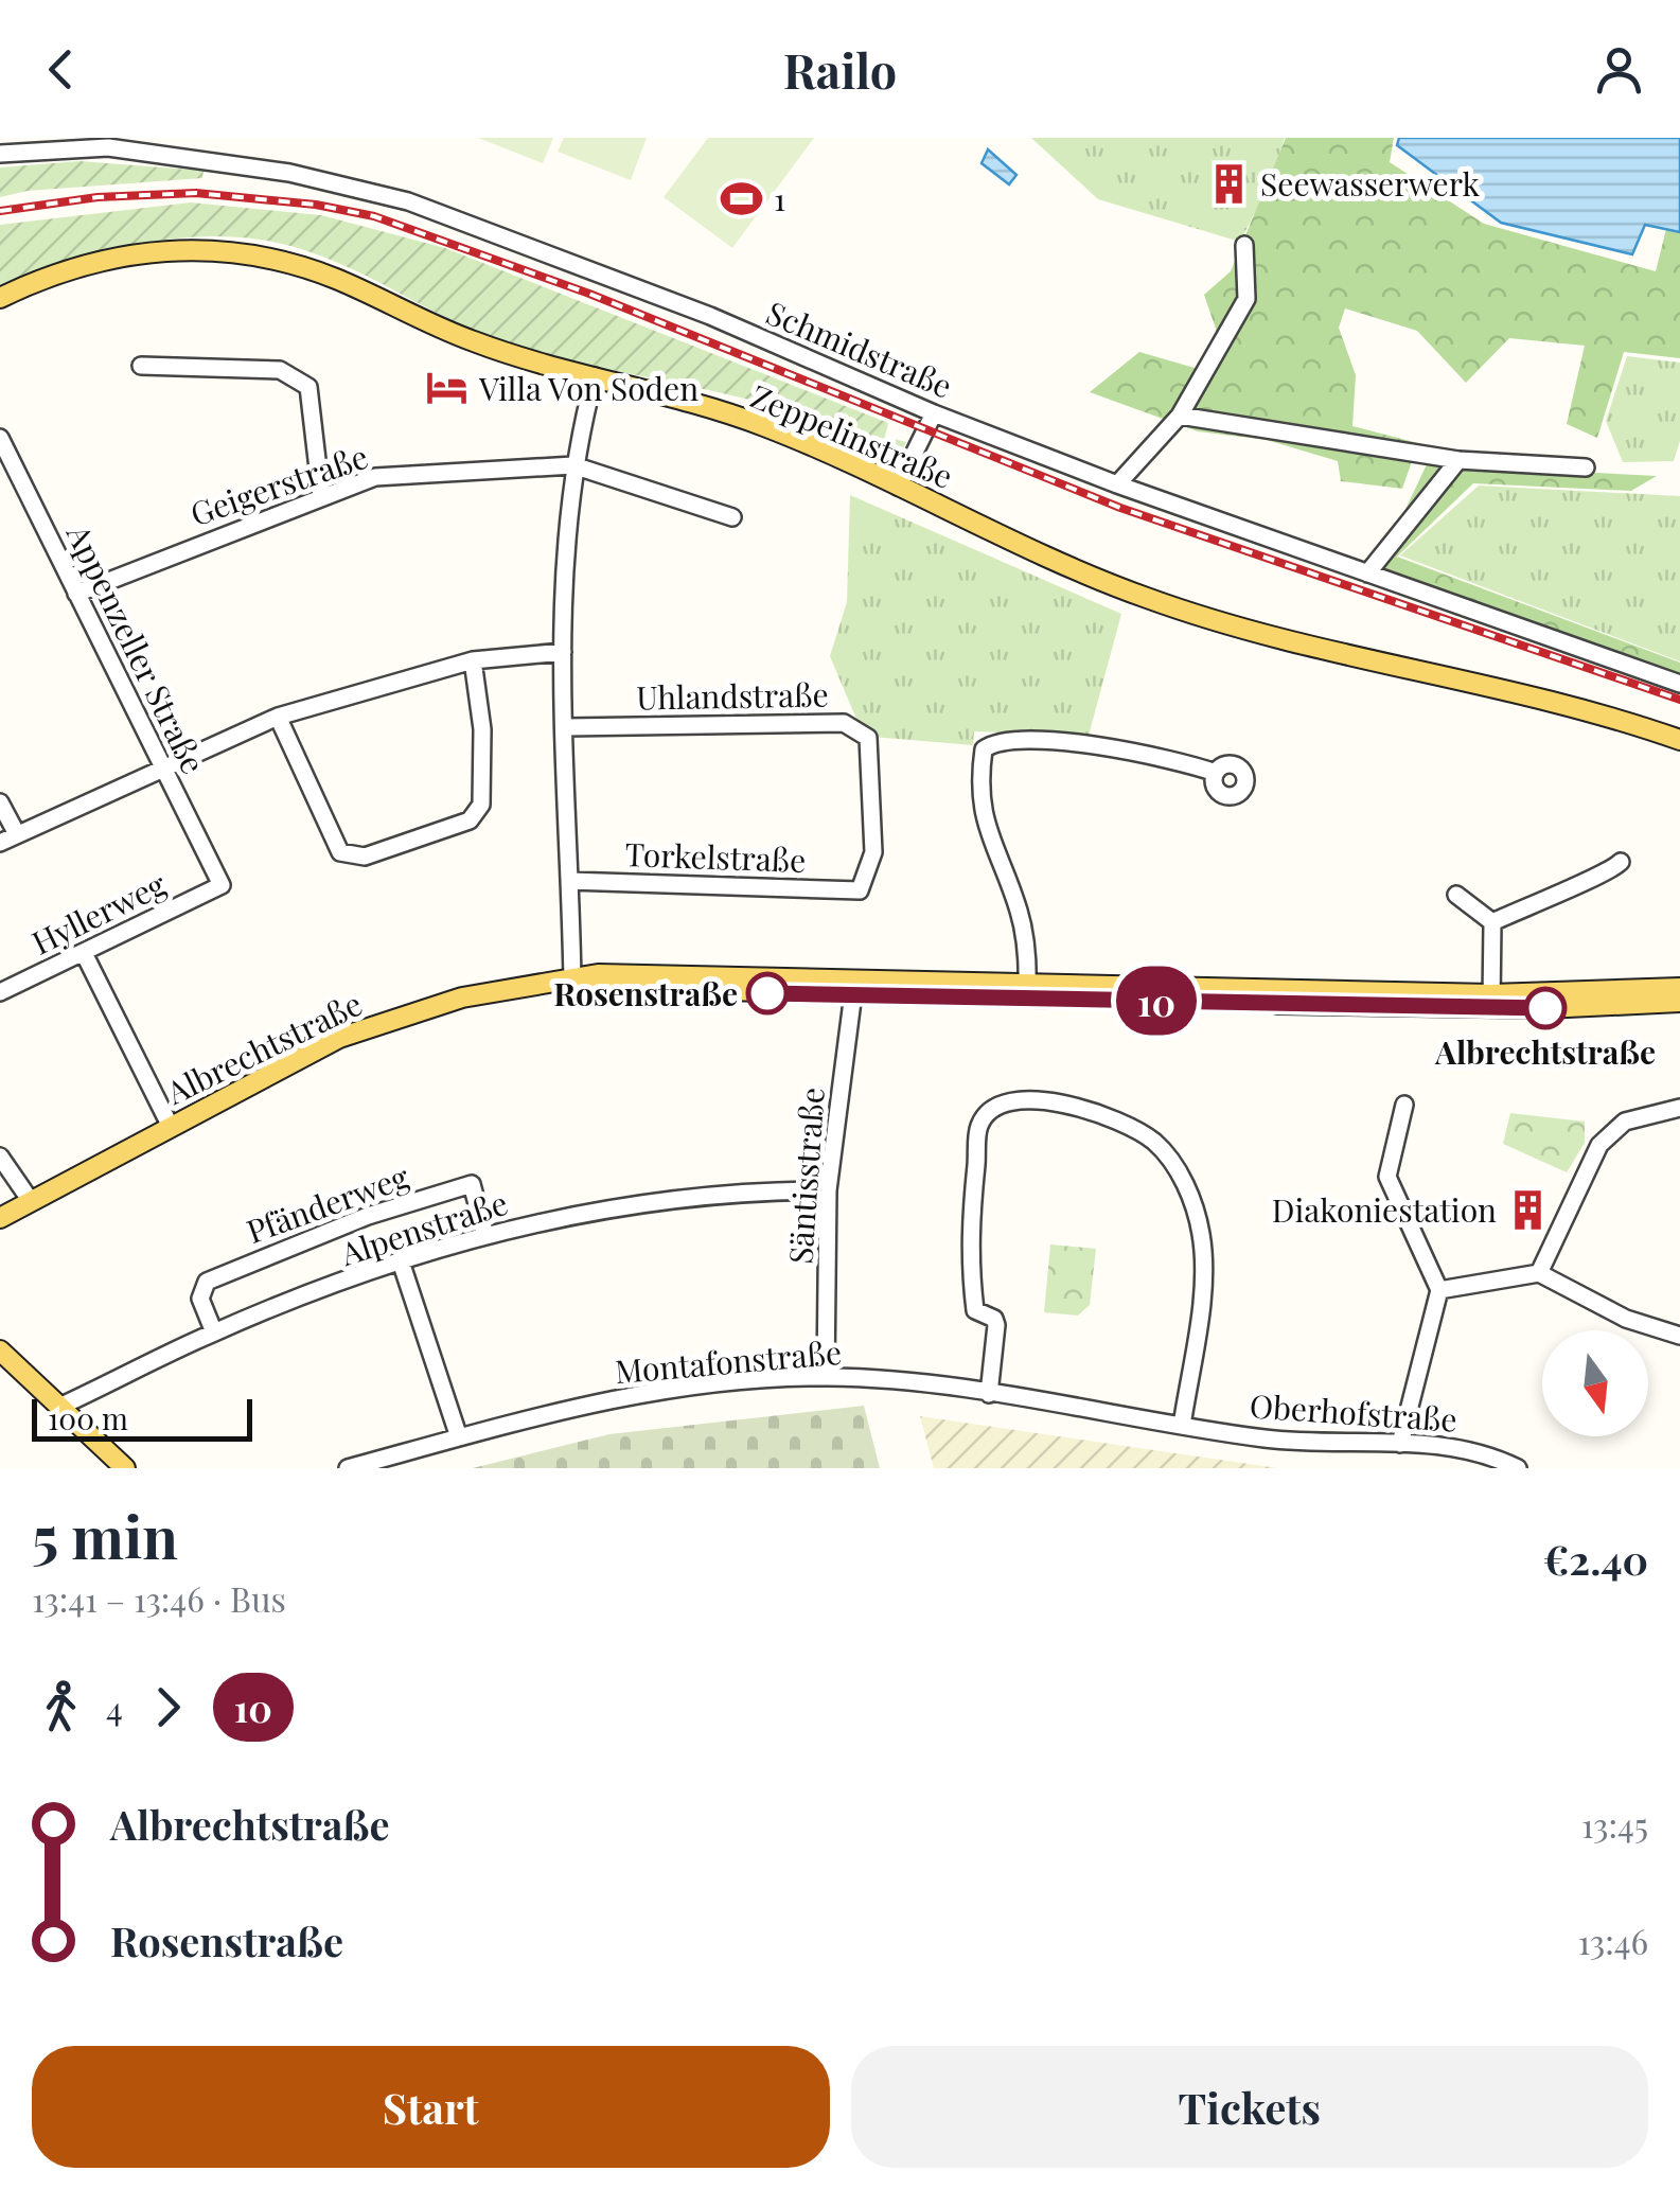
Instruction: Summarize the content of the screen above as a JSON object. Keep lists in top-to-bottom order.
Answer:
{
  "streets": {
    "main road": ["Zeppelinstraße", "Albrechtstraße"],
    "street": [
      "Schmidstraße",
      "Geigerstraße",
      "Appenzeller Straße",
      "Uhlandstraße",
      "Torkelstraße",
      "Hyllerweg",
      "Säntisstraße",
      "Pfänderweg",
      "Alpenstraße",
      "Montafonstraße",
      "Oberhofstraße"
    ]
  },
  "crossings": [
    ["Geigerstraße", "Appenzeller Straße"],
    ["Appenzeller Straße", "Hyllerweg"],
    ["Uhlandstraße", "Torkelstraße"],
    ["Albrechtstraße", "Säntisstraße"],
    ["Säntisstraße", "Alpenstraße"],
    ["Säntisstraße", "Montafonstraße"],
    ["Pfänderweg", "Alpenstraße"],
    ["Montafonstraße", "Oberhofstraße"]
  ],
  "places": {
    "building": ["Seewasserwerk", "Diakoniestation"],
    "sports": ["1"],
    "hotel": ["Villa Von Soden"],
    "other": ["Rosenstraße", "Albrechtstraße"]
  },
  "lines": ["bus line 10"],
  "scale_bar": "100 m",
  "north": "bottom",
  "page": {
    "header": "Railo",
    "on_map": "10",
    "scale": "100 m",
    "heading": ["5 min", "13:41 – 13:46 · Bus", "€2.40"],
    "legs": ["4", "10"],
    "list": [
      {
        "name": "Albrechtstraße",
        "value": "13:45"
      },
      {
        "name": "Rosenstraße",
        "value": "13:46"
      }
    ],
    "buttons": ["Start", "Tickets"]
  }
}
